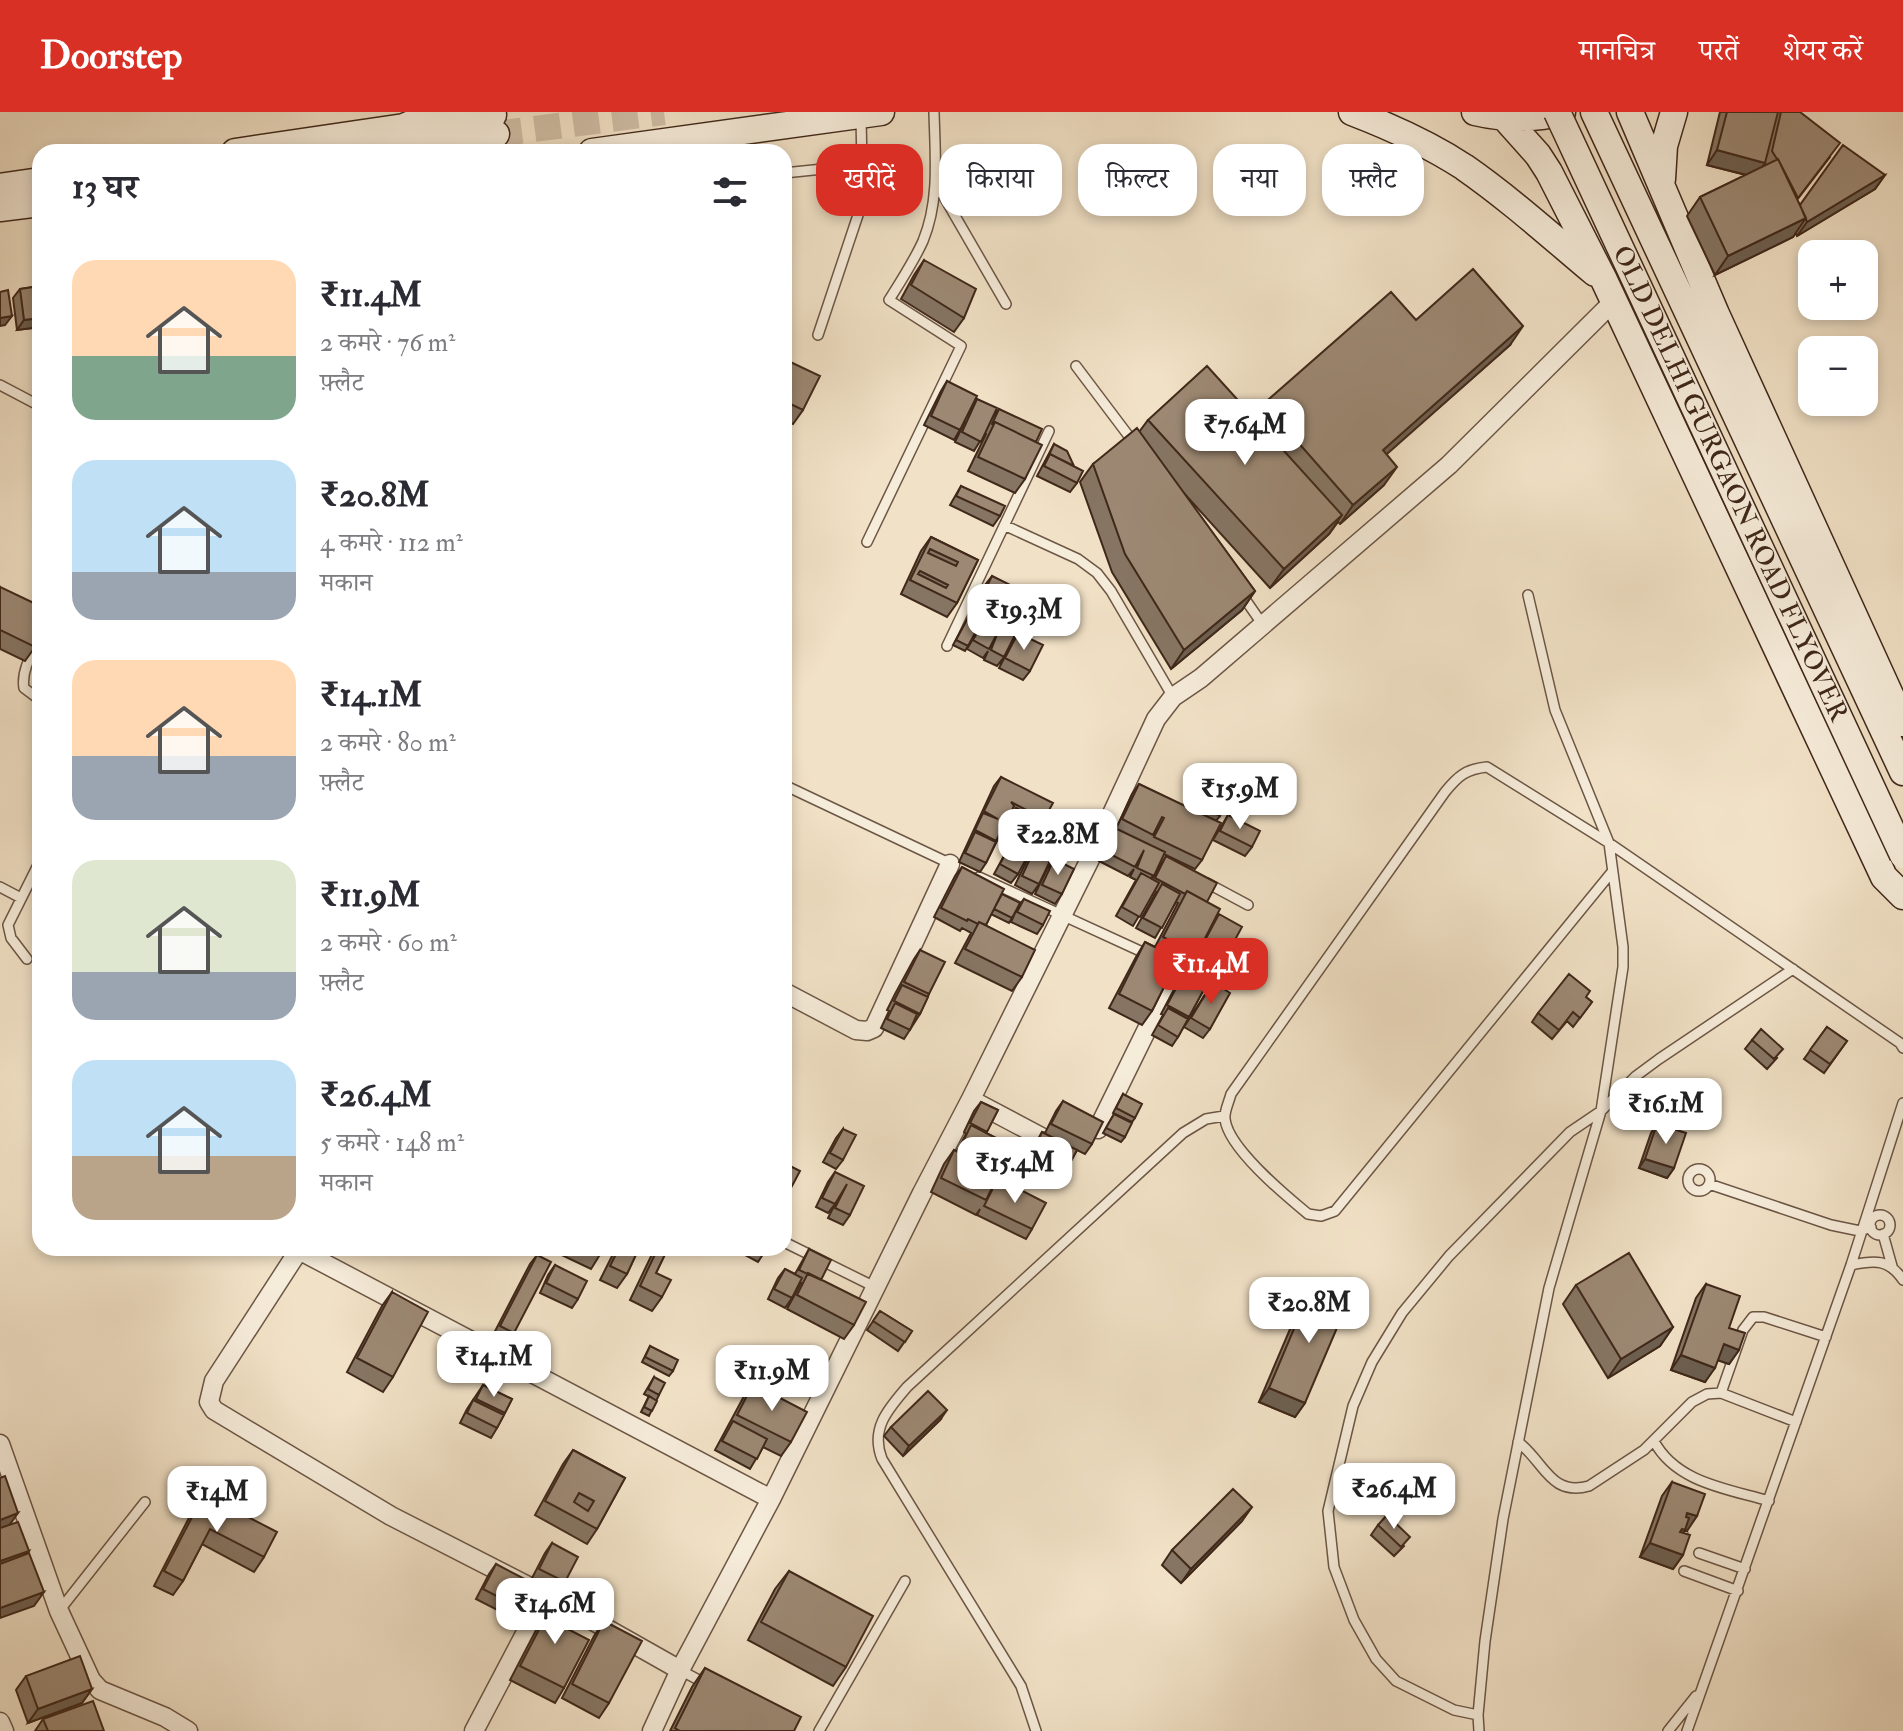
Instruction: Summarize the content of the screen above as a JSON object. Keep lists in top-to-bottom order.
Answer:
{
  "streets": {
    "main road": ["OLD DELHI GURGAON ROAD FLYOVER"]
  },
  "page": {
    "header": "Doorstep",
    "nav": ["मानचित्र", "परतें", "शेयर करें"],
    "chip": [
      "खरीदें",
      "किराया",
      "फ़िल्टर",
      "नया",
      "फ़्लैट"
    ],
    "heading": "13 घर",
    "map_buttons": ["+", "−"],
    "list": [
      {
        "name": "₹11.4M",
        "note": "2 कमरे · 76 m² · फ़्लैट"
      },
      {
        "name": "₹20.8M",
        "note": "4 कमरे · 112 m² · मकान"
      },
      {
        "name": "₹14.1M",
        "note": "2 कमरे · 80 m² · फ़्लैट"
      },
      {
        "name": "₹11.9M",
        "note": "2 कमरे · 60 m² · फ़्लैट"
      },
      {
        "name": "₹26.4M",
        "note": "5 कमरे · 148 m² · मकान"
      }
    ],
    "price": [
      "₹7.64M",
      "₹19.3M",
      "₹15.9M",
      "₹22.8M",
      "₹11.4M",
      "₹16.1M",
      "₹15.4M",
      "₹20.8M",
      "₹14.1M",
      "₹11.9M",
      "₹26.4M",
      "₹14M",
      "₹14.6M"
    ]
  }
}
